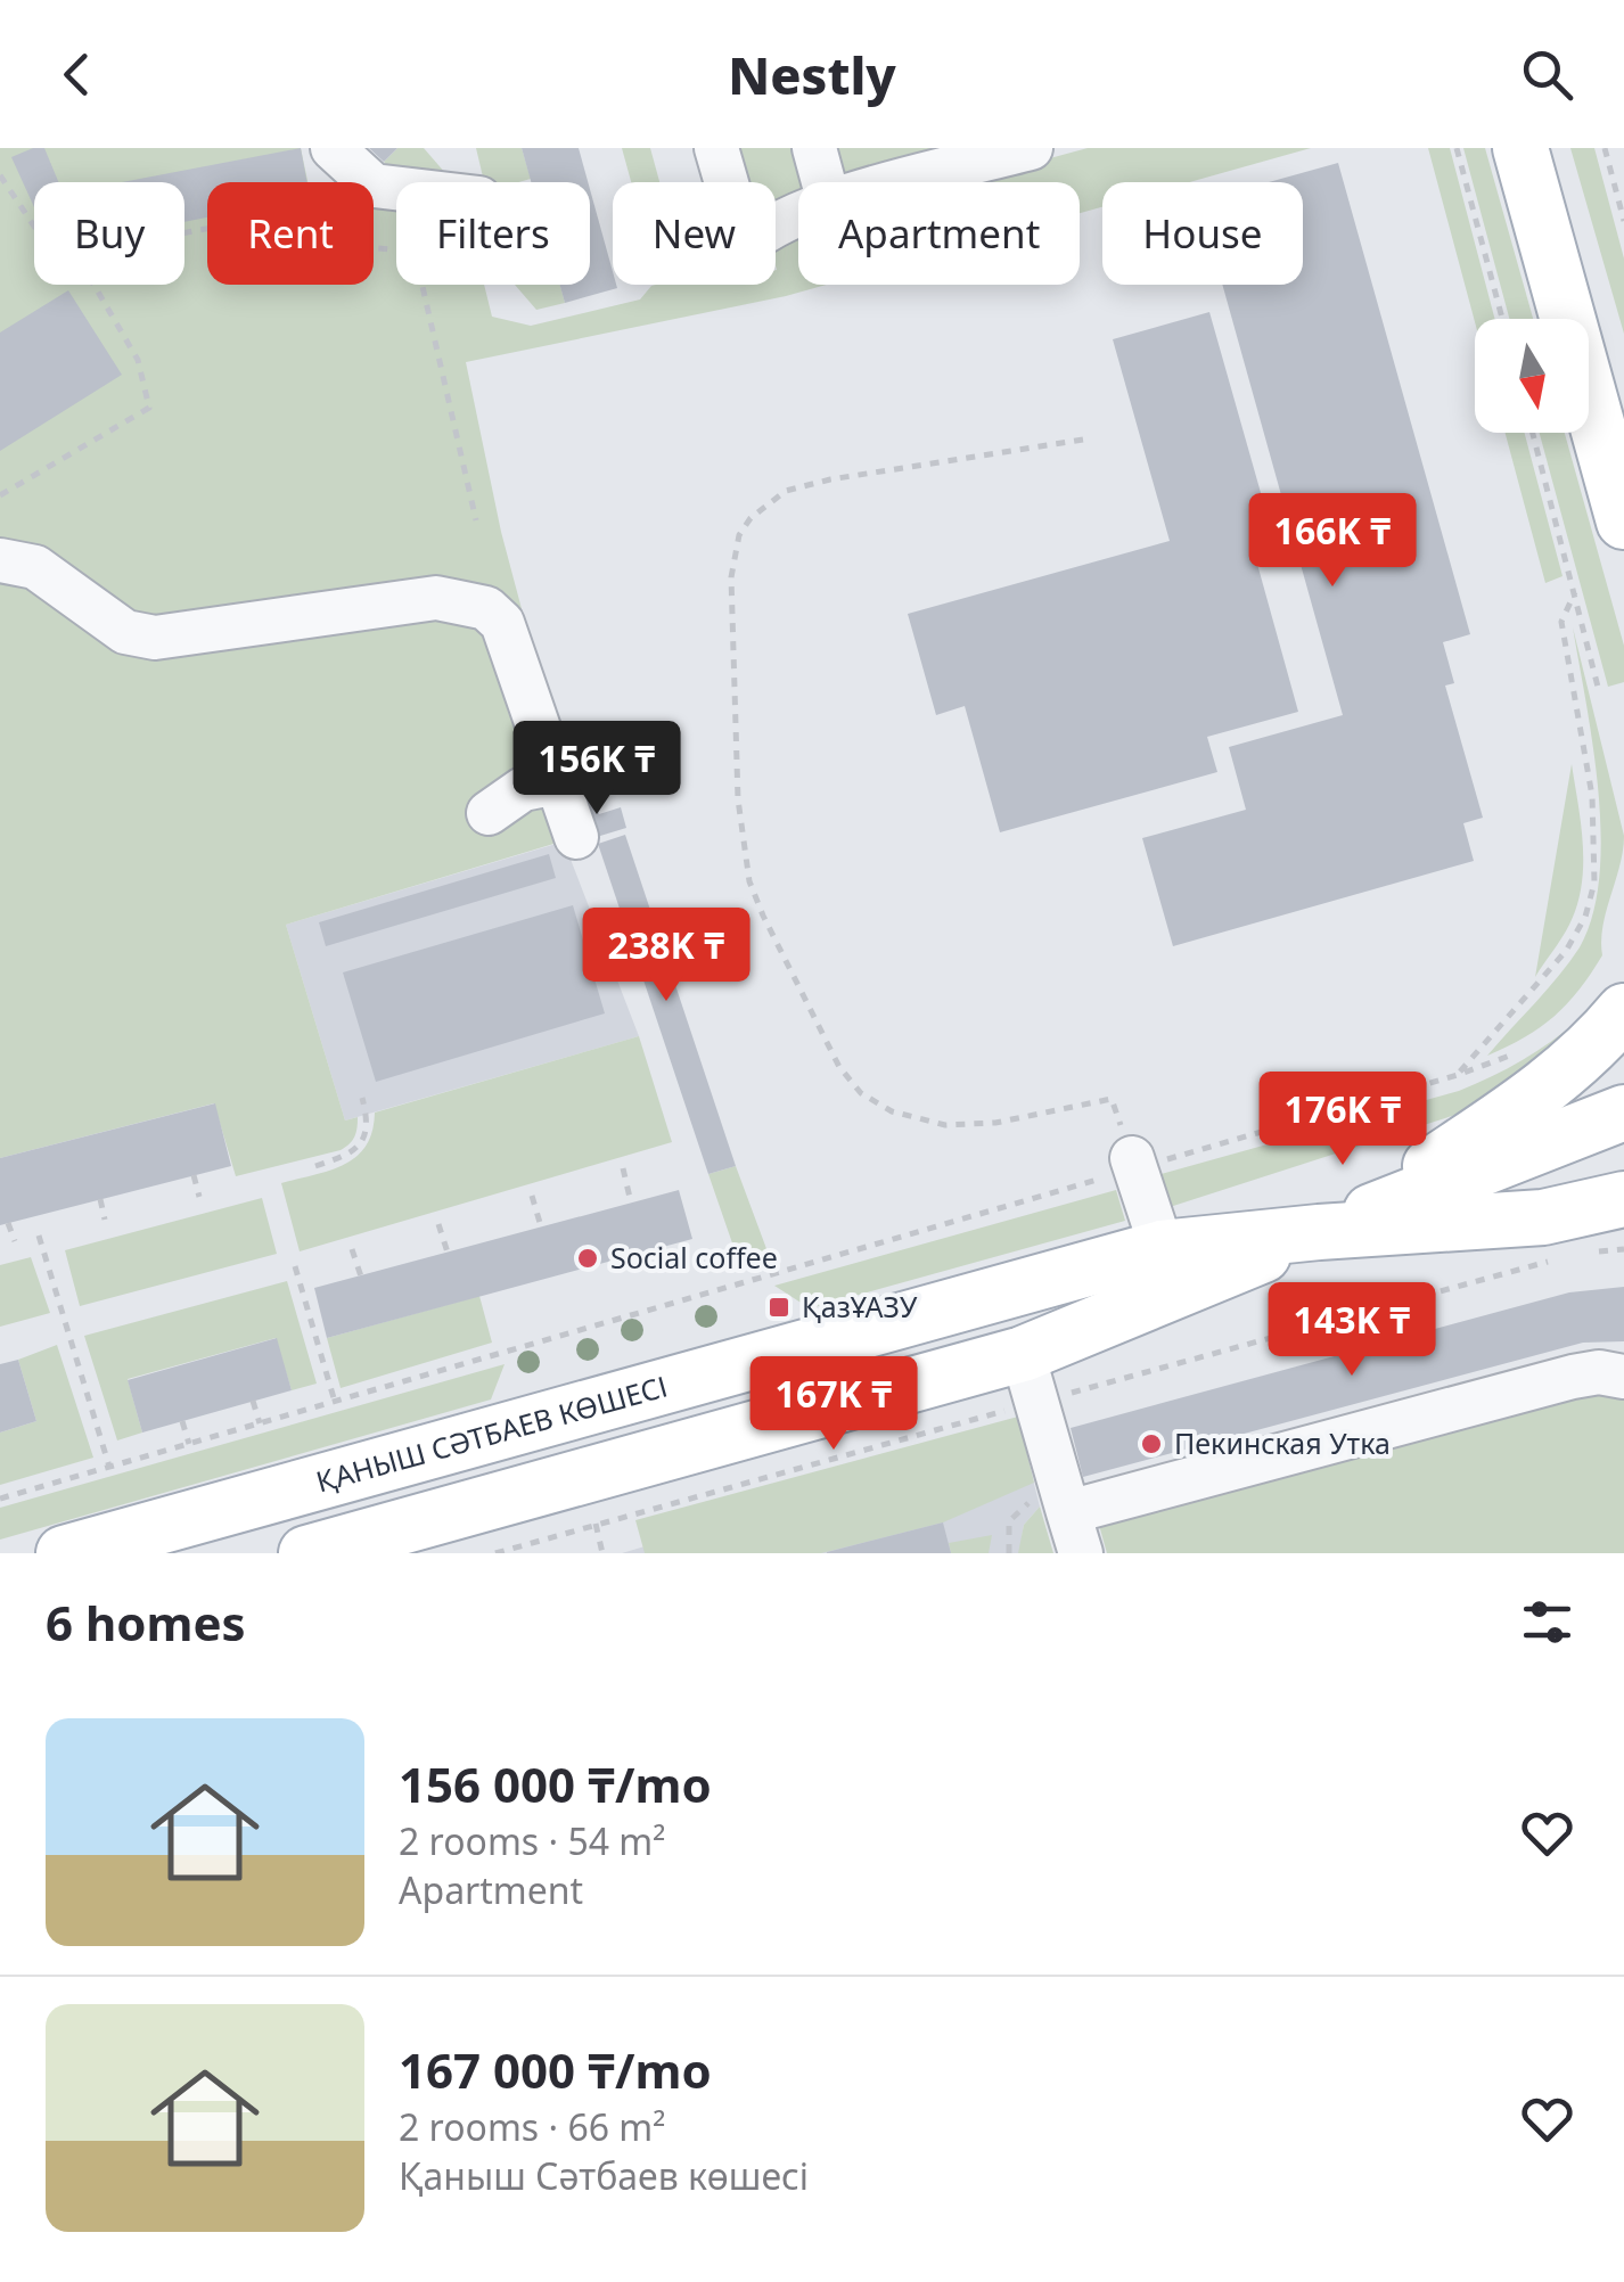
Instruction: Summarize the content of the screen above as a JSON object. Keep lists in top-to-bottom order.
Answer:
{
  "streets": {
    "main road": ["ҚАНЫШ СӘТБАЕВ КӨШЕСІ"]
  },
  "places": {
    "other": ["Social coffee", "Пекинская Утка"],
    "transit": ["ҚазҰАЗУ"]
  },
  "north": "bottom",
  "page": {
    "header": "Nestly",
    "chip": [
      "Buy",
      "Rent",
      "Filters",
      "New",
      "Apartment",
      "House"
    ],
    "price": [
      "166K ₸",
      "156K ₸",
      "238K ₸",
      "176K ₸",
      "143K ₸",
      "167K ₸"
    ],
    "heading": "6 homes",
    "list": [
      {
        "name": "156 000 ₸/mo",
        "note": "2 rooms · 54 m² · Apartment"
      },
      {
        "name": "167 000 ₸/mo",
        "note": "2 rooms · 66 m² · Қаныш Сәтбаев көшесі"
      }
    ]
  }
}
